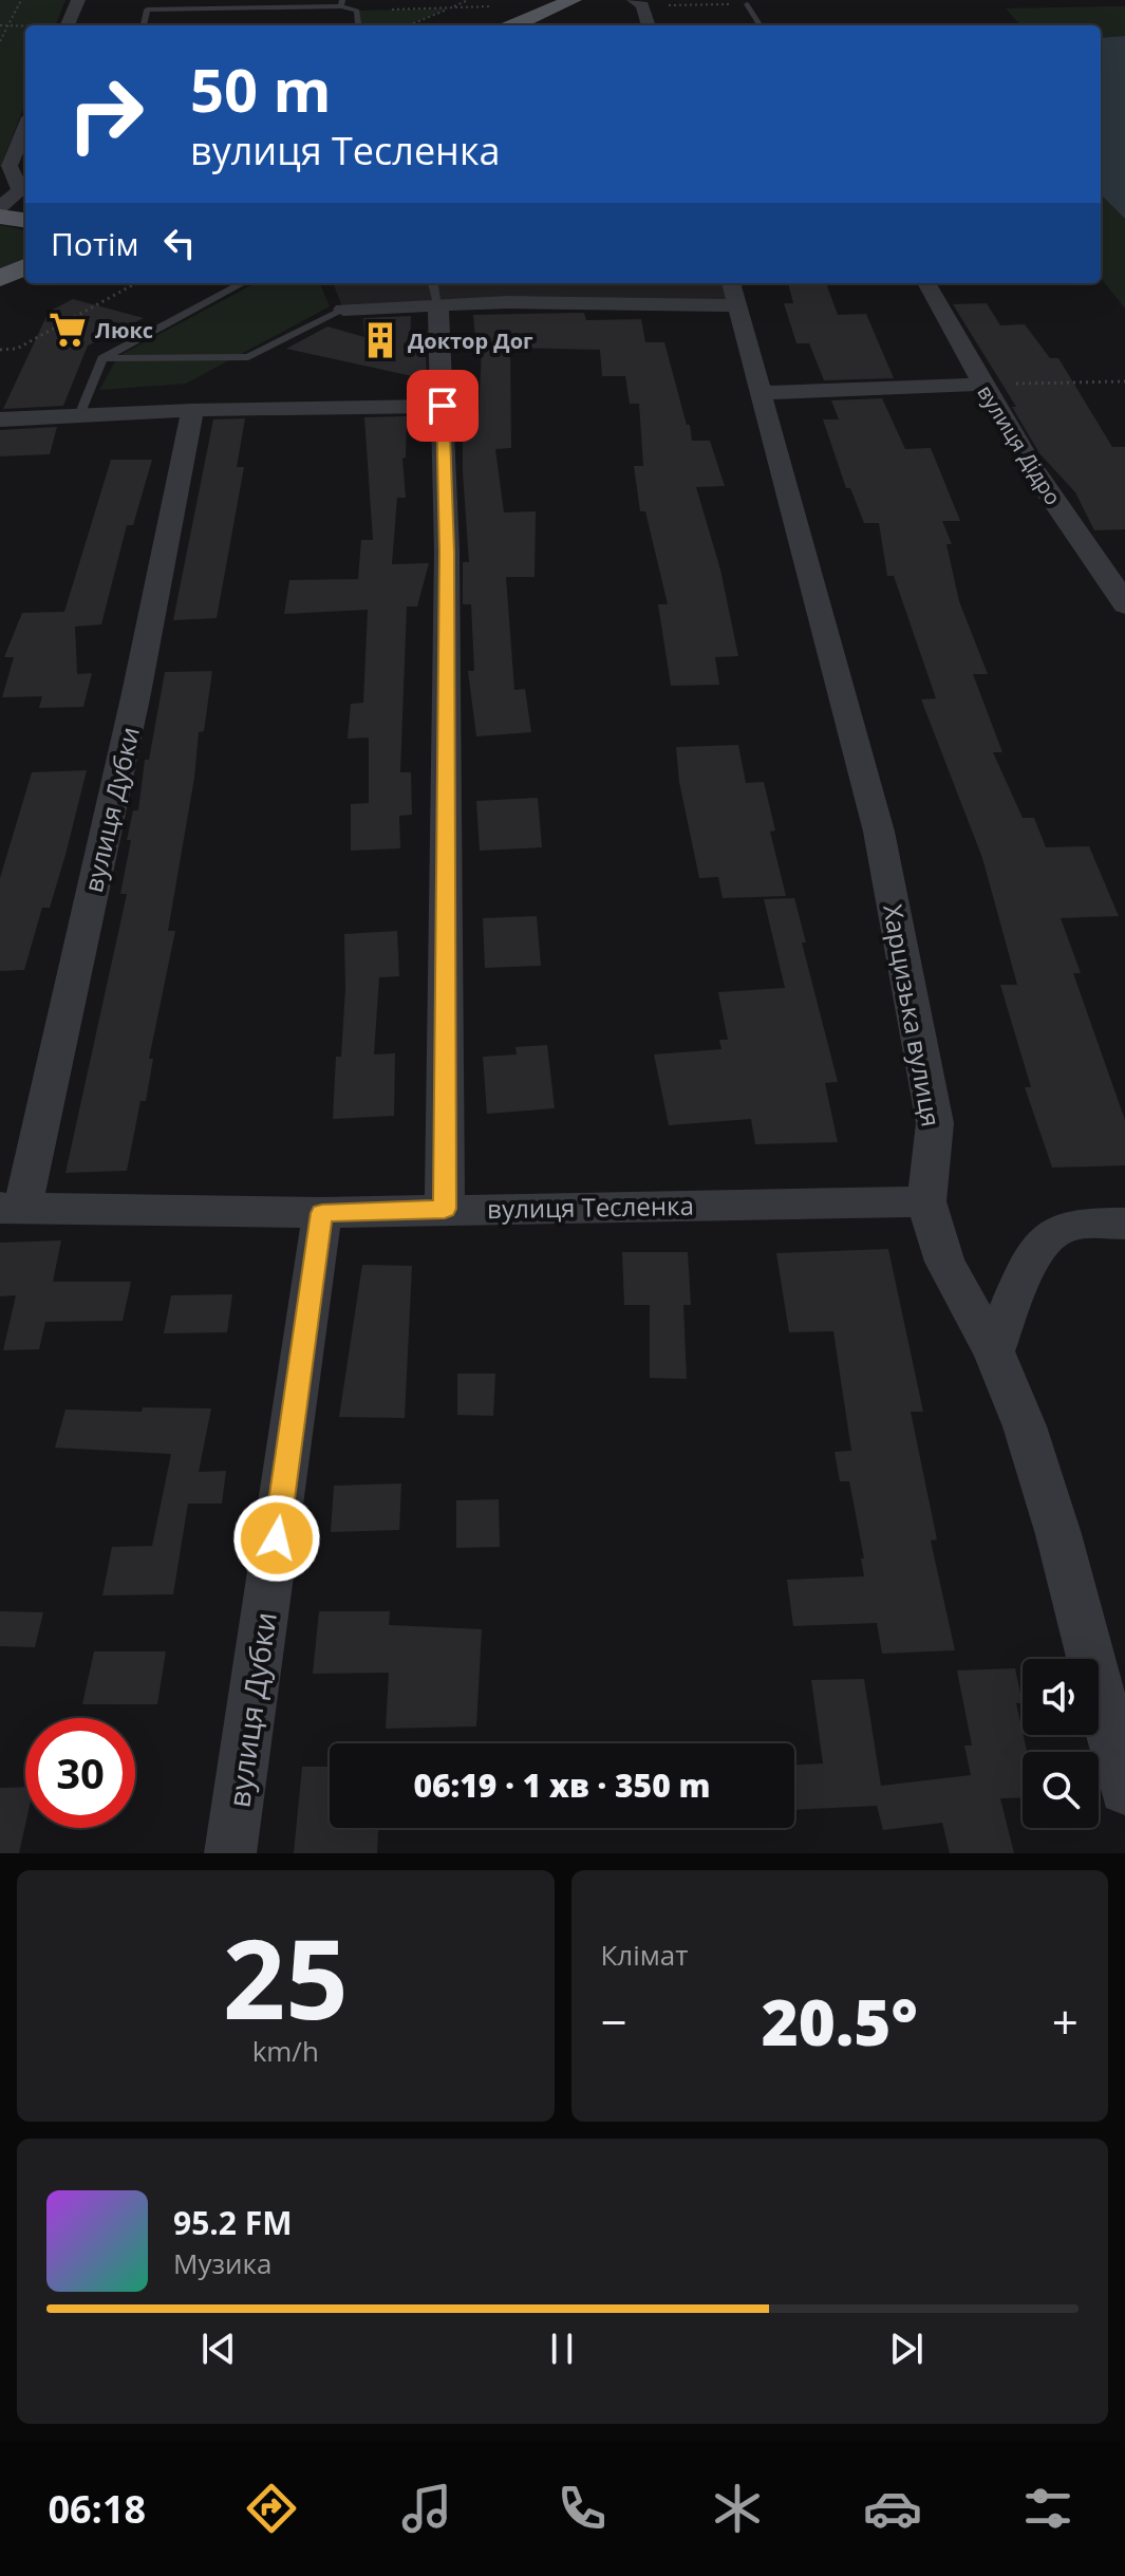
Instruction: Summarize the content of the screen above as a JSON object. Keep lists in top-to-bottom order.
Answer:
{
  "streets": {
    "street": [
      "вулиця Дідро",
      "вулиця Дубки",
      "Харцизька вулиця",
      "вулиця Тесленка"
    ]
  },
  "crossings": [
    ["вулиця Дубки", "вулиця Тесленка"],
    ["Харцизька вулиця", "вулиця Тесленка"]
  ],
  "places": {
    "supermarket": ["Люкс"],
    "building": ["Доктор Дог"]
  },
  "page": {
    "turn": ["50 m", "вулиця Тесленка"],
    "then": "Потім",
    "limit": "30",
    "trip": "06:19 · 1 хв · 350 m",
    "tile": [
      ["25", "km/h"],
      "Клімат"
    ],
    "heat": ["−", "20.5°", "+"],
    "song": ["95.2 FM", "Музика"],
    "tabs": "06:18"
  }
}
